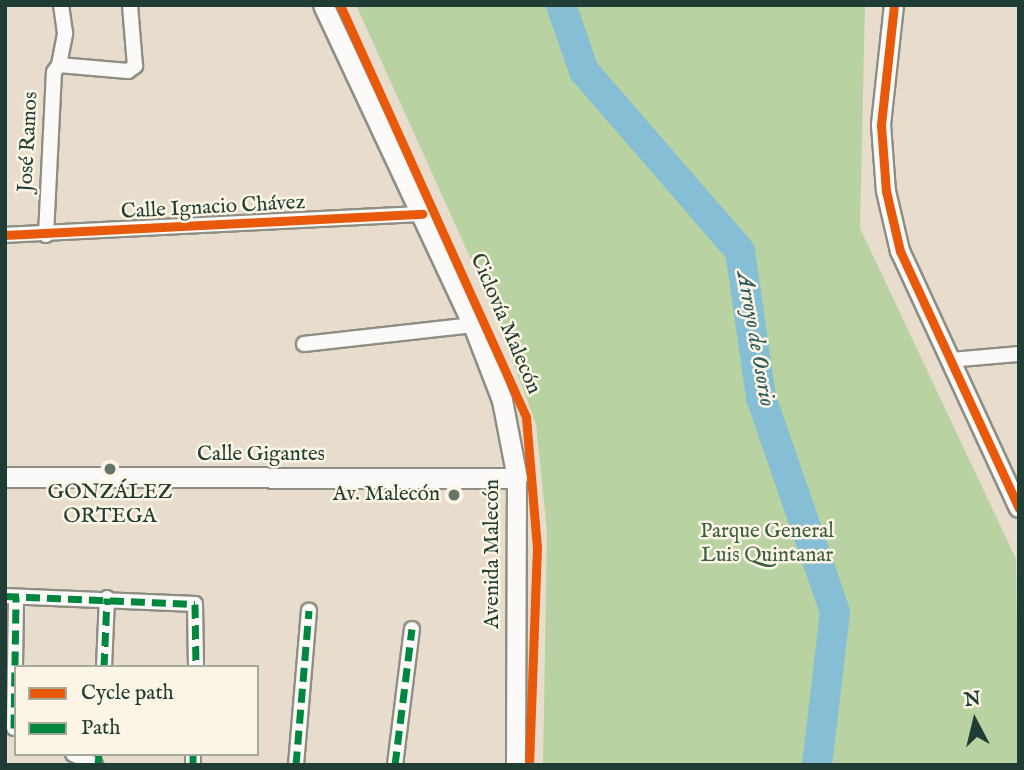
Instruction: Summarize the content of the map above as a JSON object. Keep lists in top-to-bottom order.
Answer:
{
  "streets": {
    "main road": ["Calle Gigantes", "Avenida Malecón"],
    "street": ["José Ramos", "Calle Ignacio Chávez"],
    "cycle path": ["Ciclovía Malecón"]
  },
  "crossings": [
    ["José Ramos", "Calle Ignacio Chávez"],
    ["Calle Ignacio Chávez", "Avenida Malecón"],
    ["Calle Gigantes", "Avenida Malecón"]
  ],
  "water": ["Arroyo de Osorio"],
  "parks": ["Parque General Luis Quintanar"],
  "places": ["GONZÁLEZ ORTEGA", "Av. Malecón"],
  "legend": ["Cycle path", "Path"],
  "north": "top"
}
